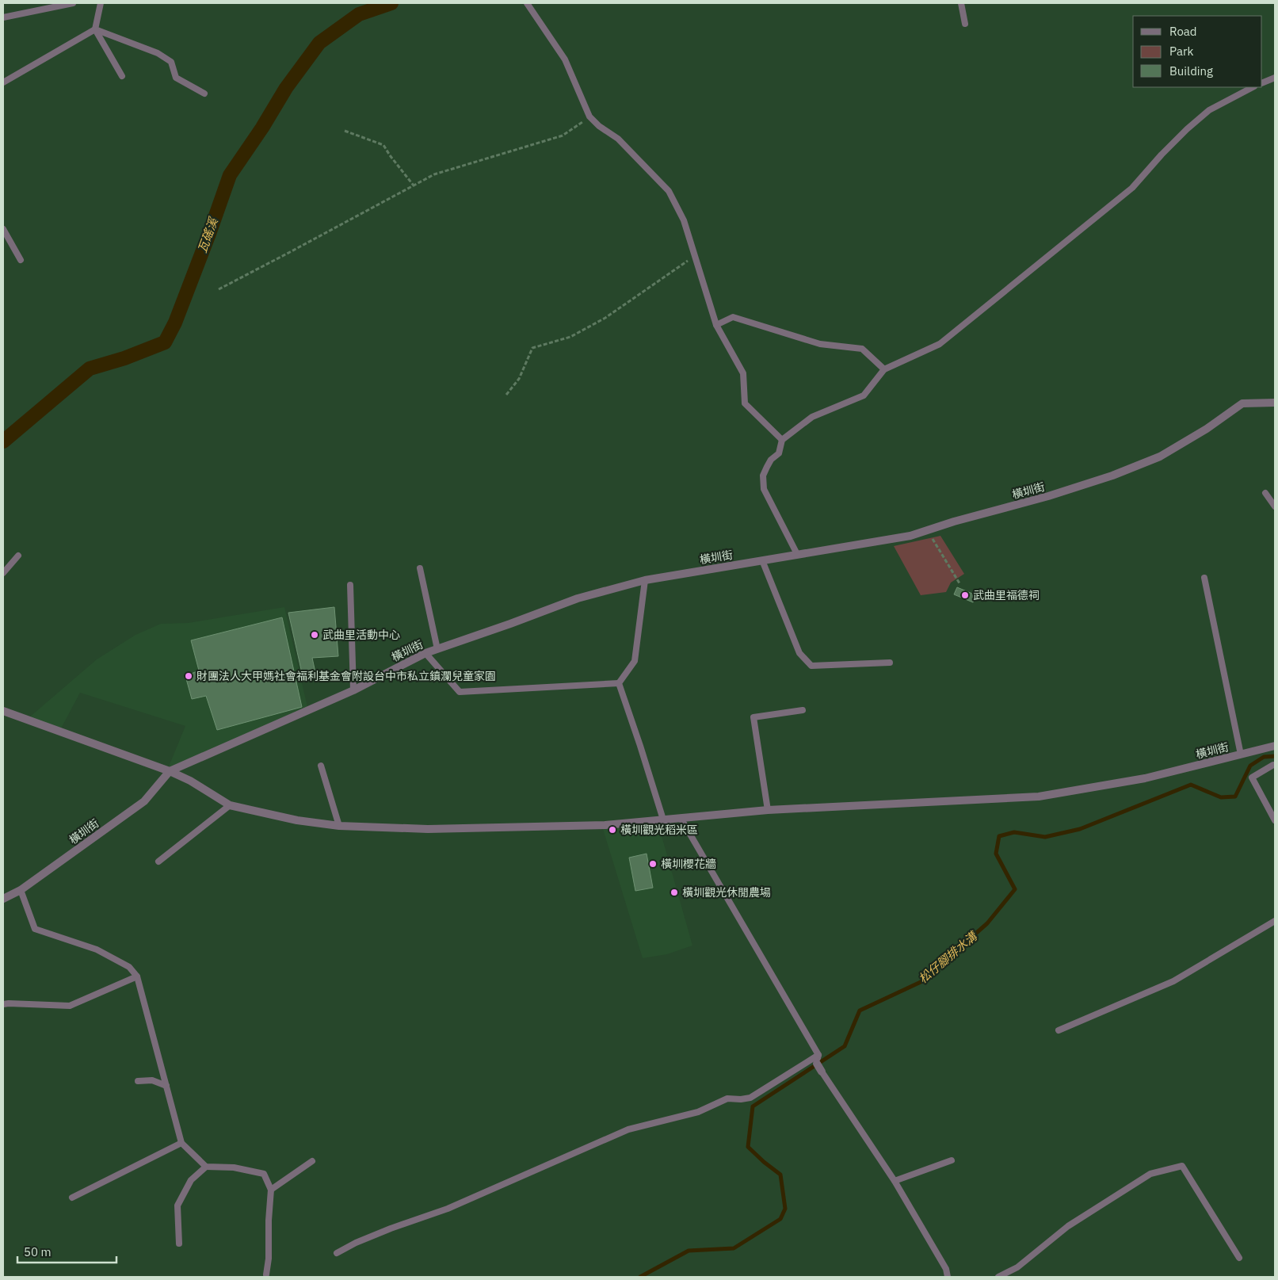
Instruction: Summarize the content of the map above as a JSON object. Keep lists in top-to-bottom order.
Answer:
{
  "streets": {
    "street": ["橫圳街"]
  },
  "water": ["瓦磘溪", "松仔腳排水溝"],
  "places": [
    "武曲里福德祠",
    "武曲里活動中心",
    "財團法人大甲媽社會福利基金會附設台中市私立鎮瀾兒童家園",
    "橫圳觀光稻米區",
    "橫圳櫻花牆",
    "橫圳觀光休閒農場"
  ],
  "legend": ["Road", "Park", "Building"],
  "scale_bar": "50 m"
}
